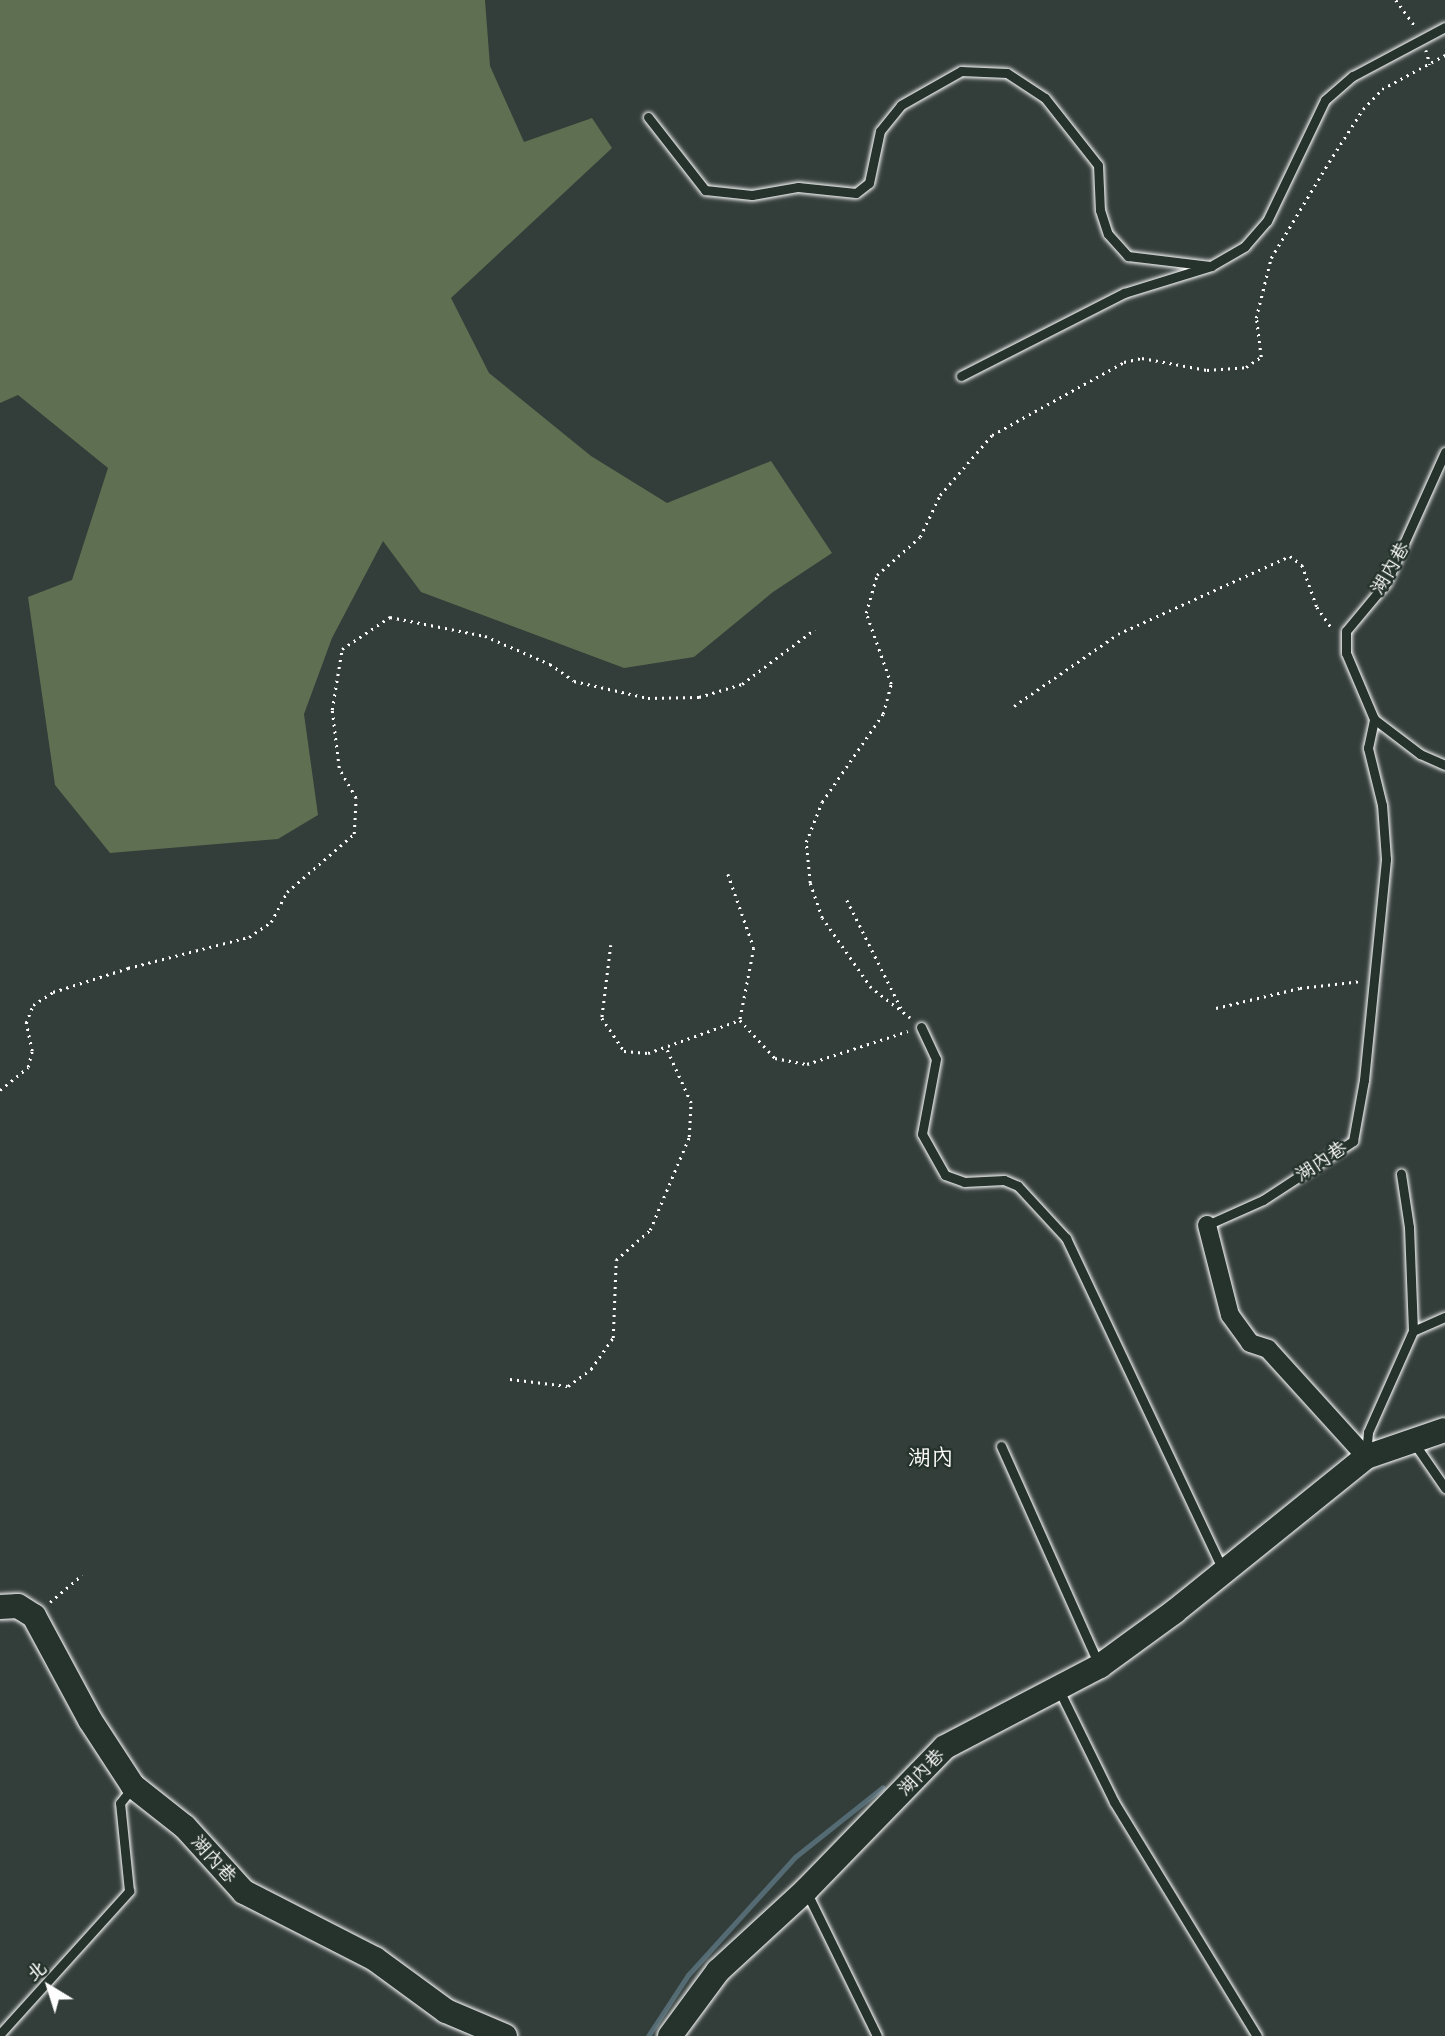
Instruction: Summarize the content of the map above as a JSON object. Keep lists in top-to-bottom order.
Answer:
{
  "streets": {
    "street": ["湖內巷"]
  },
  "districts": ["湖內"],
  "north": "top left"
}
